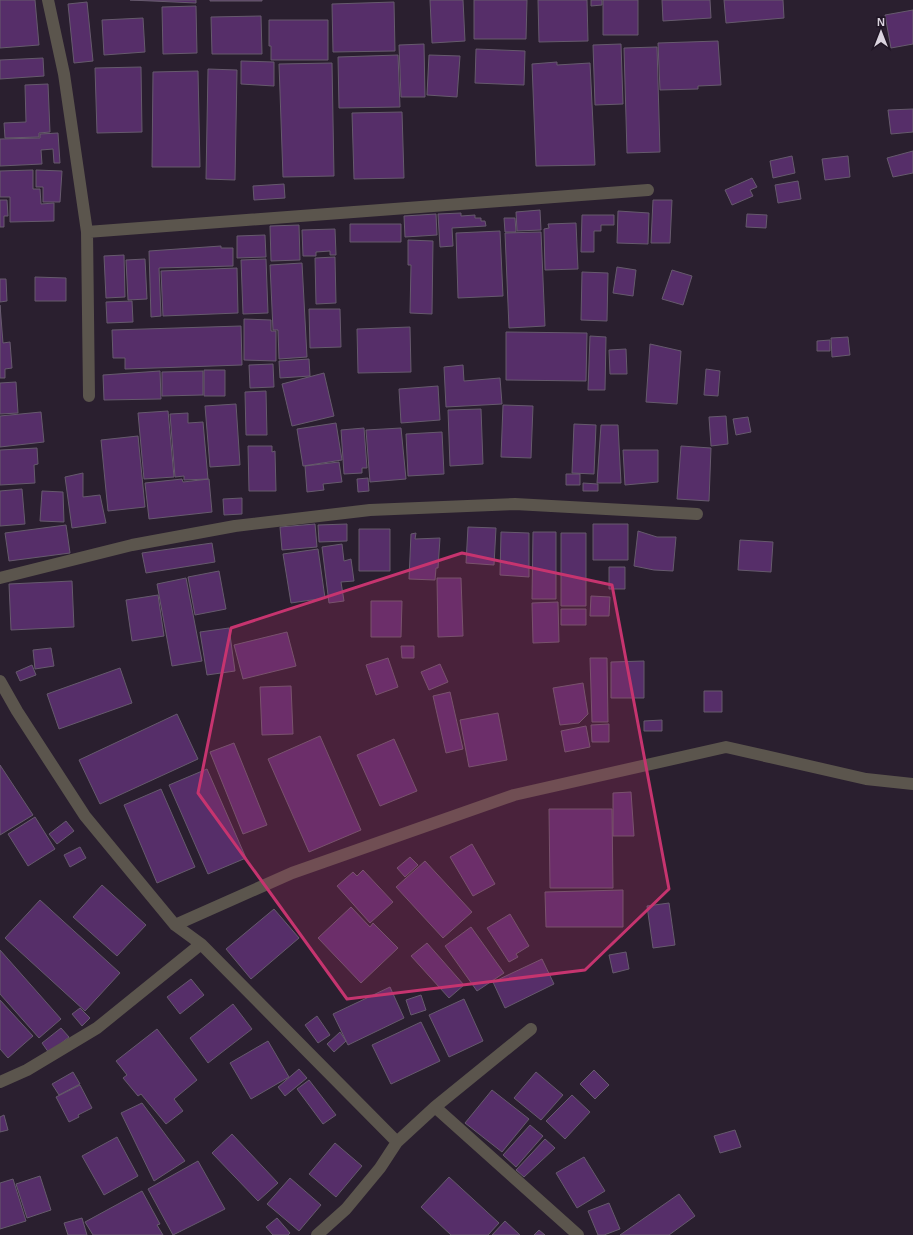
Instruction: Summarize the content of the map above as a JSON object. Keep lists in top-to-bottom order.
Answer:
{
  "north": "top"
}
